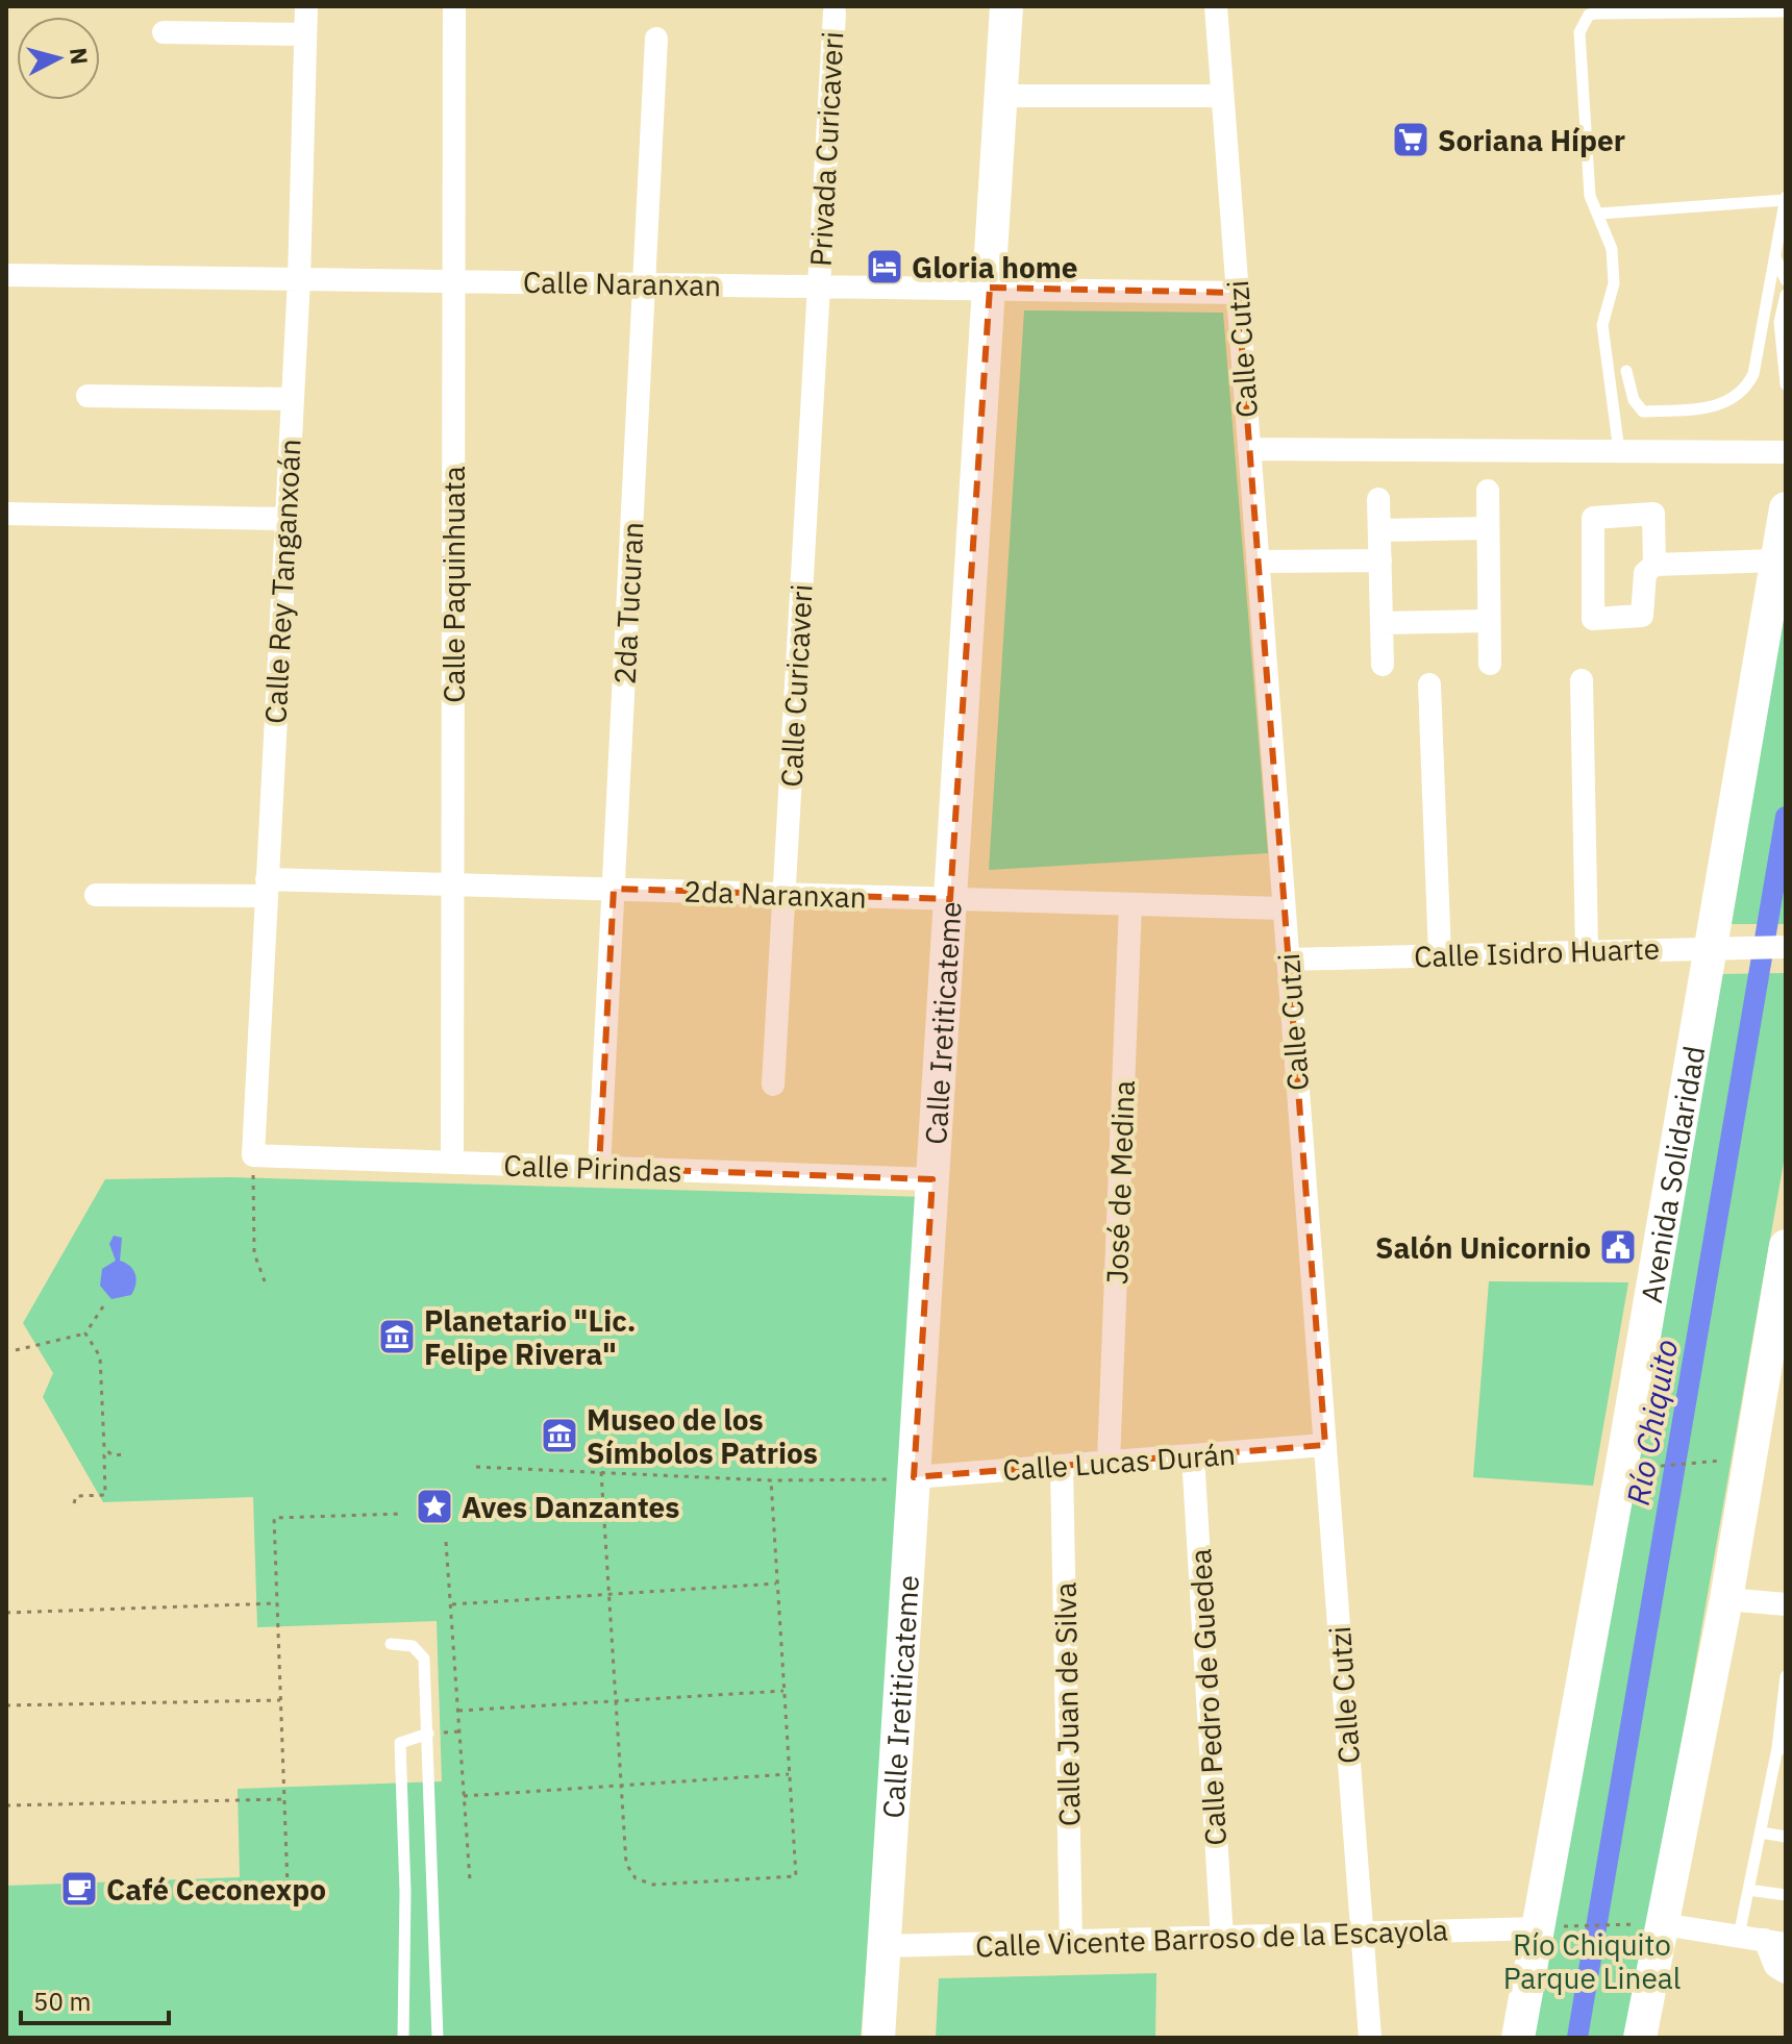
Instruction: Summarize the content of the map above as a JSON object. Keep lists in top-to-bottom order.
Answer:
{
  "streets": {
    "main road": ["Calle Iretiticateme", "Avenida Solidaridad"],
    "street": [
      "Privada Curicaveri",
      "Calle Naranxan",
      "Calle Cutzi",
      "Calle Rey Tanganxoán",
      "Calle Paquinhuata",
      "2da Tucuran",
      "Calle Curicaveri",
      "2da Naranxan",
      "Calle Isidro Huarte",
      "Calle Pirindas",
      "José de Medina",
      "Calle Lucas Durán",
      "Calle Pedro de Guedea",
      "Calle Juan de Silva",
      "Calle Vicente Barroso de la Escayola"
    ]
  },
  "crossings": [
    ["Privada Curicaveri", "Calle Naranxan"],
    ["Privada Curicaveri", "Calle Curicaveri"],
    ["Calle Naranxan", "Calle Cutzi"],
    ["Calle Naranxan", "Calle Rey Tanganxoán"],
    ["Calle Naranxan", "Calle Paquinhuata"],
    ["Calle Naranxan", "2da Tucuran"],
    ["Calle Naranxan", "Calle Curicaveri"],
    ["Calle Naranxan", "Calle Iretiticateme"],
    ["Calle Cutzi", "2da Naranxan"],
    ["Calle Cutzi", "Calle Isidro Huarte"],
    ["Calle Cutzi", "Calle Lucas Durán"],
    ["Calle Cutzi", "Calle Vicente Barroso de la Escayola"],
    ["Calle Rey Tanganxoán", "2da Naranxan"],
    ["Calle Rey Tanganxoán", "Calle Pirindas"],
    ["Calle Paquinhuata", "2da Naranxan"],
    ["Calle Paquinhuata", "Calle Pirindas"],
    ["2da Tucuran", "2da Naranxan"],
    ["2da Tucuran", "Calle Pirindas"],
    ["Calle Curicaveri", "2da Naranxan"],
    ["2da Naranxan", "Calle Iretiticateme"],
    ["2da Naranxan", "José de Medina"],
    ["Calle Isidro Huarte", "Avenida Solidaridad"],
    ["Calle Iretiticateme", "Calle Pirindas"],
    ["Calle Iretiticateme", "Calle Lucas Durán"],
    ["Calle Iretiticateme", "Calle Vicente Barroso de la Escayola"],
    ["Avenida Solidaridad", "Calle Vicente Barroso de la Escayola"],
    ["José de Medina", "Calle Lucas Durán"],
    ["Calle Lucas Durán", "Calle Pedro de Guedea"],
    ["Calle Lucas Durán", "Calle Juan de Silva"],
    ["Calle Pedro de Guedea", "Calle Vicente Barroso de la Escayola"],
    ["Calle Juan de Silva", "Calle Vicente Barroso de la Escayola"]
  ],
  "water": ["Río Chiquito"],
  "parks": ["Río Chiquito Parque Lineal"],
  "places": {
    "supermarket": ["Soriana Híper"],
    "hotel": ["Gloria home"],
    "public building": ["Salón Unicornio"],
    "museum": ["Planetario \"Lic. Felipe Rivera\"", "Museo de los Símbolos Patrios"],
    "place": ["Aves Danzantes"],
    "cafe": ["Café Ceconexpo"]
  },
  "scale_bar": "50 m",
  "north": "right"
}
